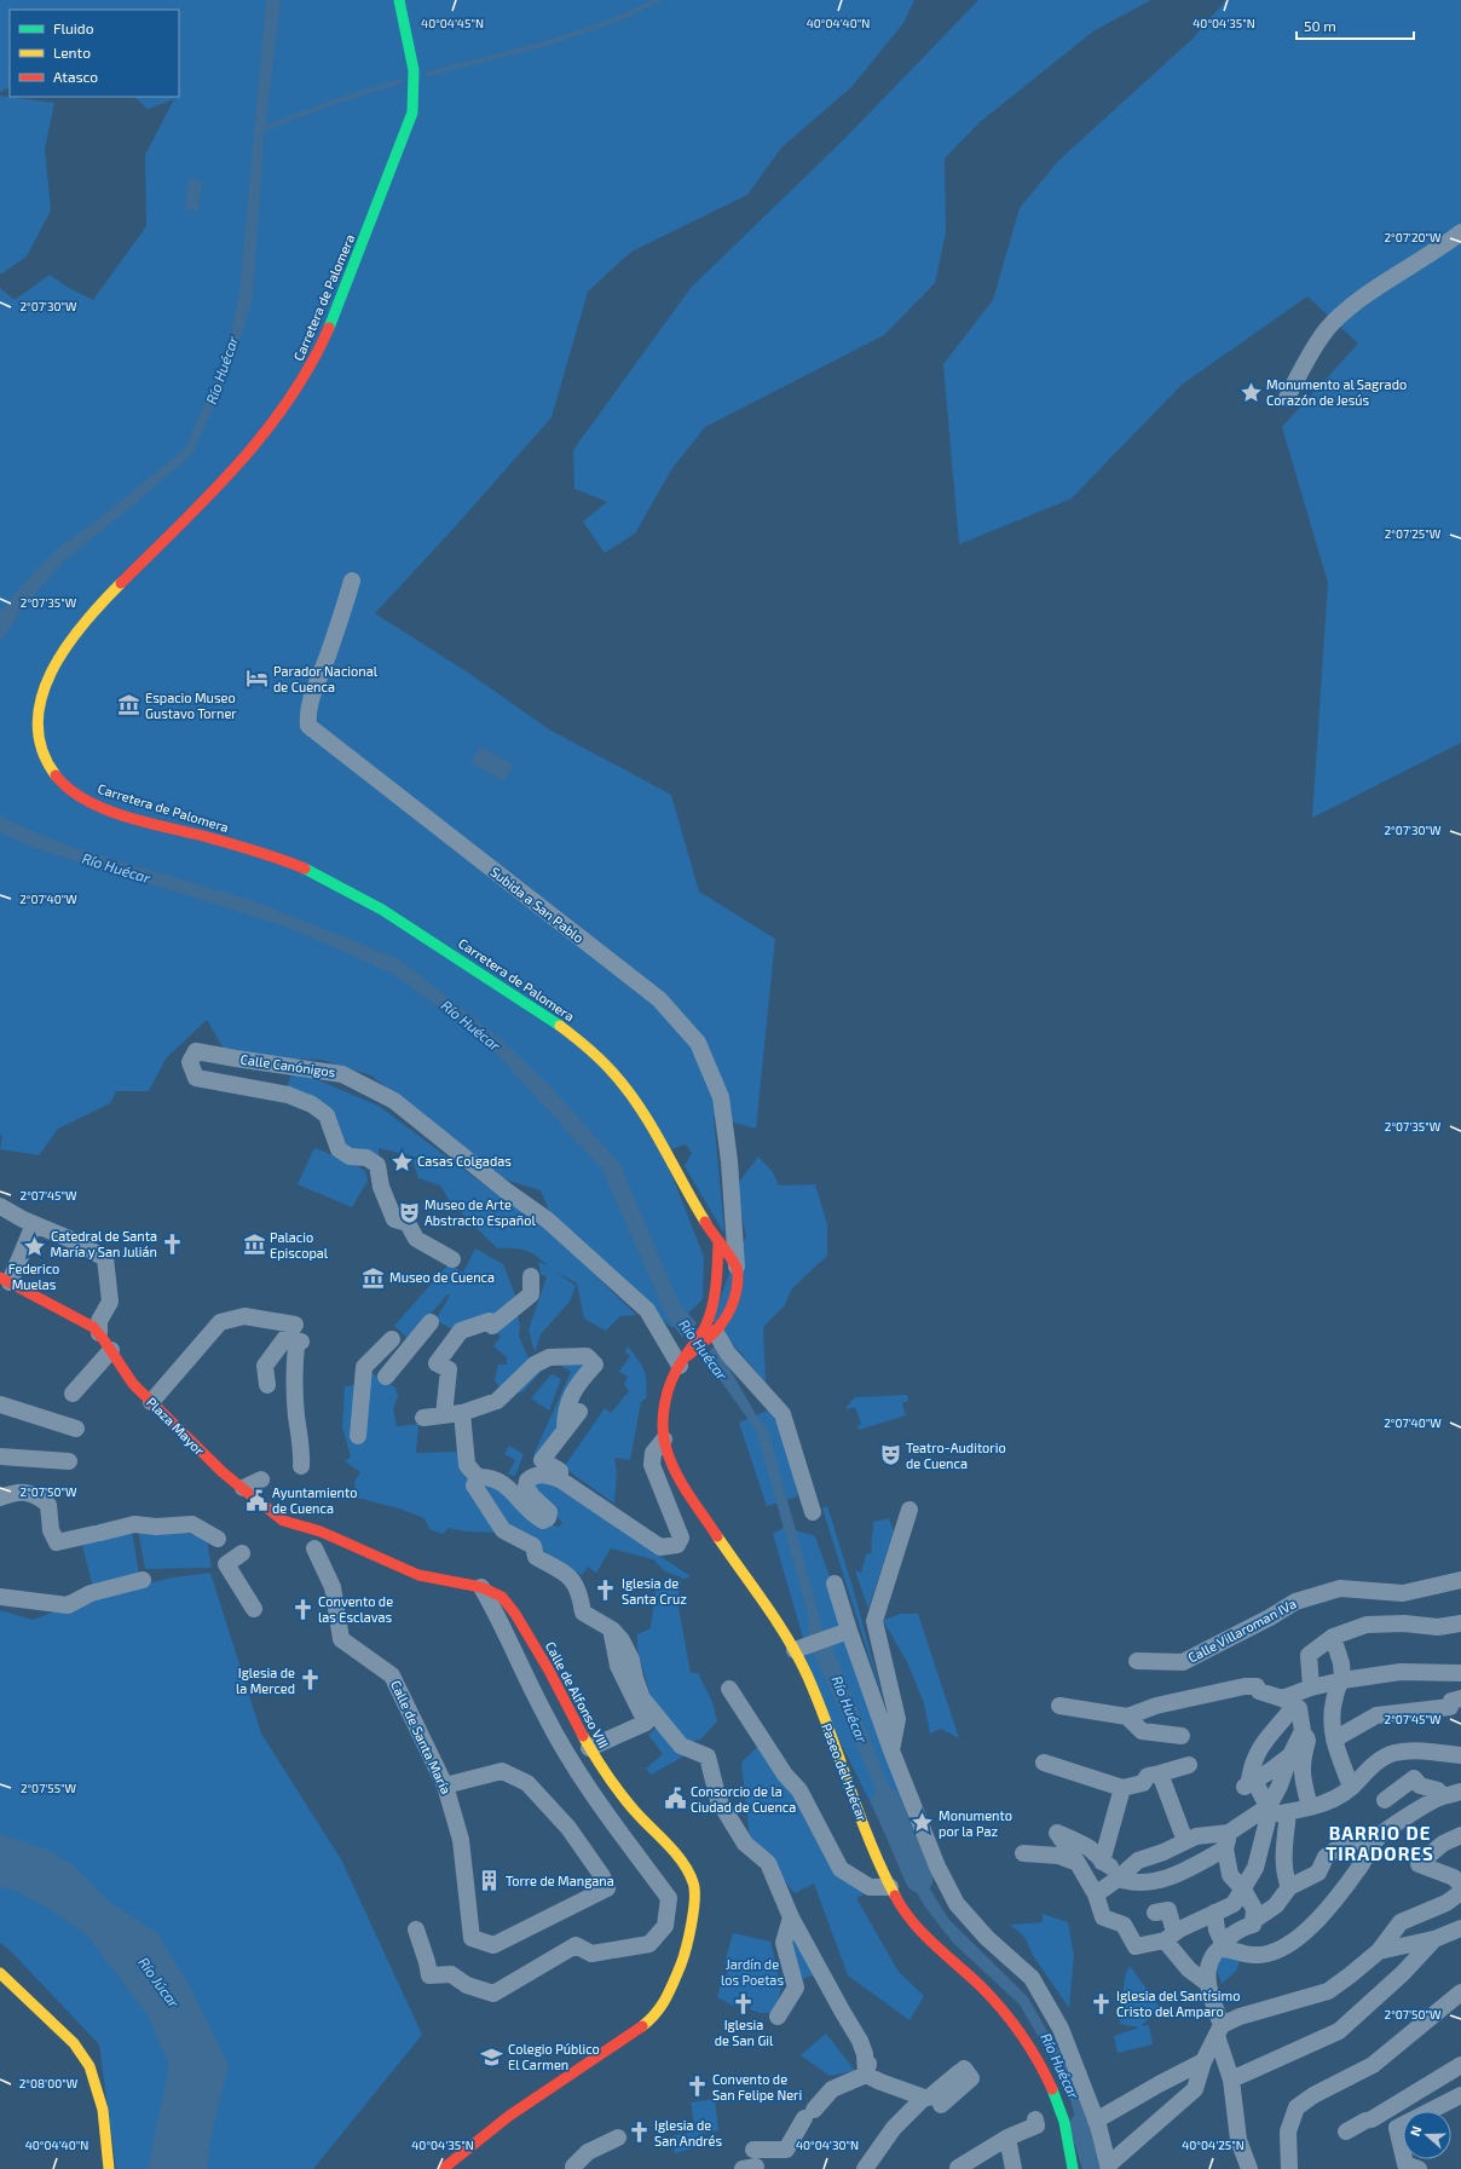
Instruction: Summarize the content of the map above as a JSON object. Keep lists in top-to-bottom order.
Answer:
{
  "streets": {
    "street": [
      "Carretera de Palomera",
      "Subida a San Pablo",
      "Calle Canónigos",
      "Plaza Mayor",
      "Calle Villaroman IVa",
      "Calle de Alfonso VIII",
      "Calle de Santa María",
      "Paseo del Huécar"
    ]
  },
  "crossings": [
    ["Calle Canónigos", "Paseo del Huécar"]
  ],
  "districts": ["BARRIO DE TIRADORES"],
  "water": ["Río Huécar", "Río Júcar"],
  "parks": ["Jardín de los Poetas"],
  "places": {
    "place": [
      "Monumento al Sagrado Corazón de Jesús",
      "Casas Colgadas",
      "Federico Muelas",
      "Monumento por la Paz"
    ],
    "hotel": ["Parador Nacional de Cuenca"],
    "museum": ["Espacio Museo Gustavo Torner", "Palacio Episcopal", "Museo de Cuenca"],
    "theatre": ["Museo de Arte Abstracto Español", "Teatro-Auditorio de Cuenca"],
    "church": [
      "Catedral de Santa María y San Julián",
      "Iglesia de Santa Cruz",
      "Convento de las Esclavas",
      "Iglesia de la Merced",
      "Iglesia de San Gil",
      "Iglesia del Santísimo Cristo del Amparo",
      "Convento de San Felipe Neri",
      "Iglesia de San Andrés"
    ],
    "public building": ["Ayuntamiento de Cuenca", "Consorcio de la Ciudad de Cuenca"],
    "building": ["Torre de Mangana"],
    "school or university": ["Colegio Público El Carmen"]
  },
  "legend": ["Fluido", "Lento", "Atasco"],
  "scale_bar": "50 m",
  "north": "left",
  "coordinates": [
    "40°04'45\"N",
    "40°04'40\"N",
    "40°04'35\"N",
    "2°07'20\"W",
    "2°07'30\"W",
    "2°07'25\"W",
    "2°07'35\"W",
    "2°07'40\"W",
    "2°07'45\"W",
    "2°07'50\"W",
    "2°07'55\"W",
    "2°08'00\"W",
    "40°04'30\"N",
    "40°04'25\"N"
  ]
}
